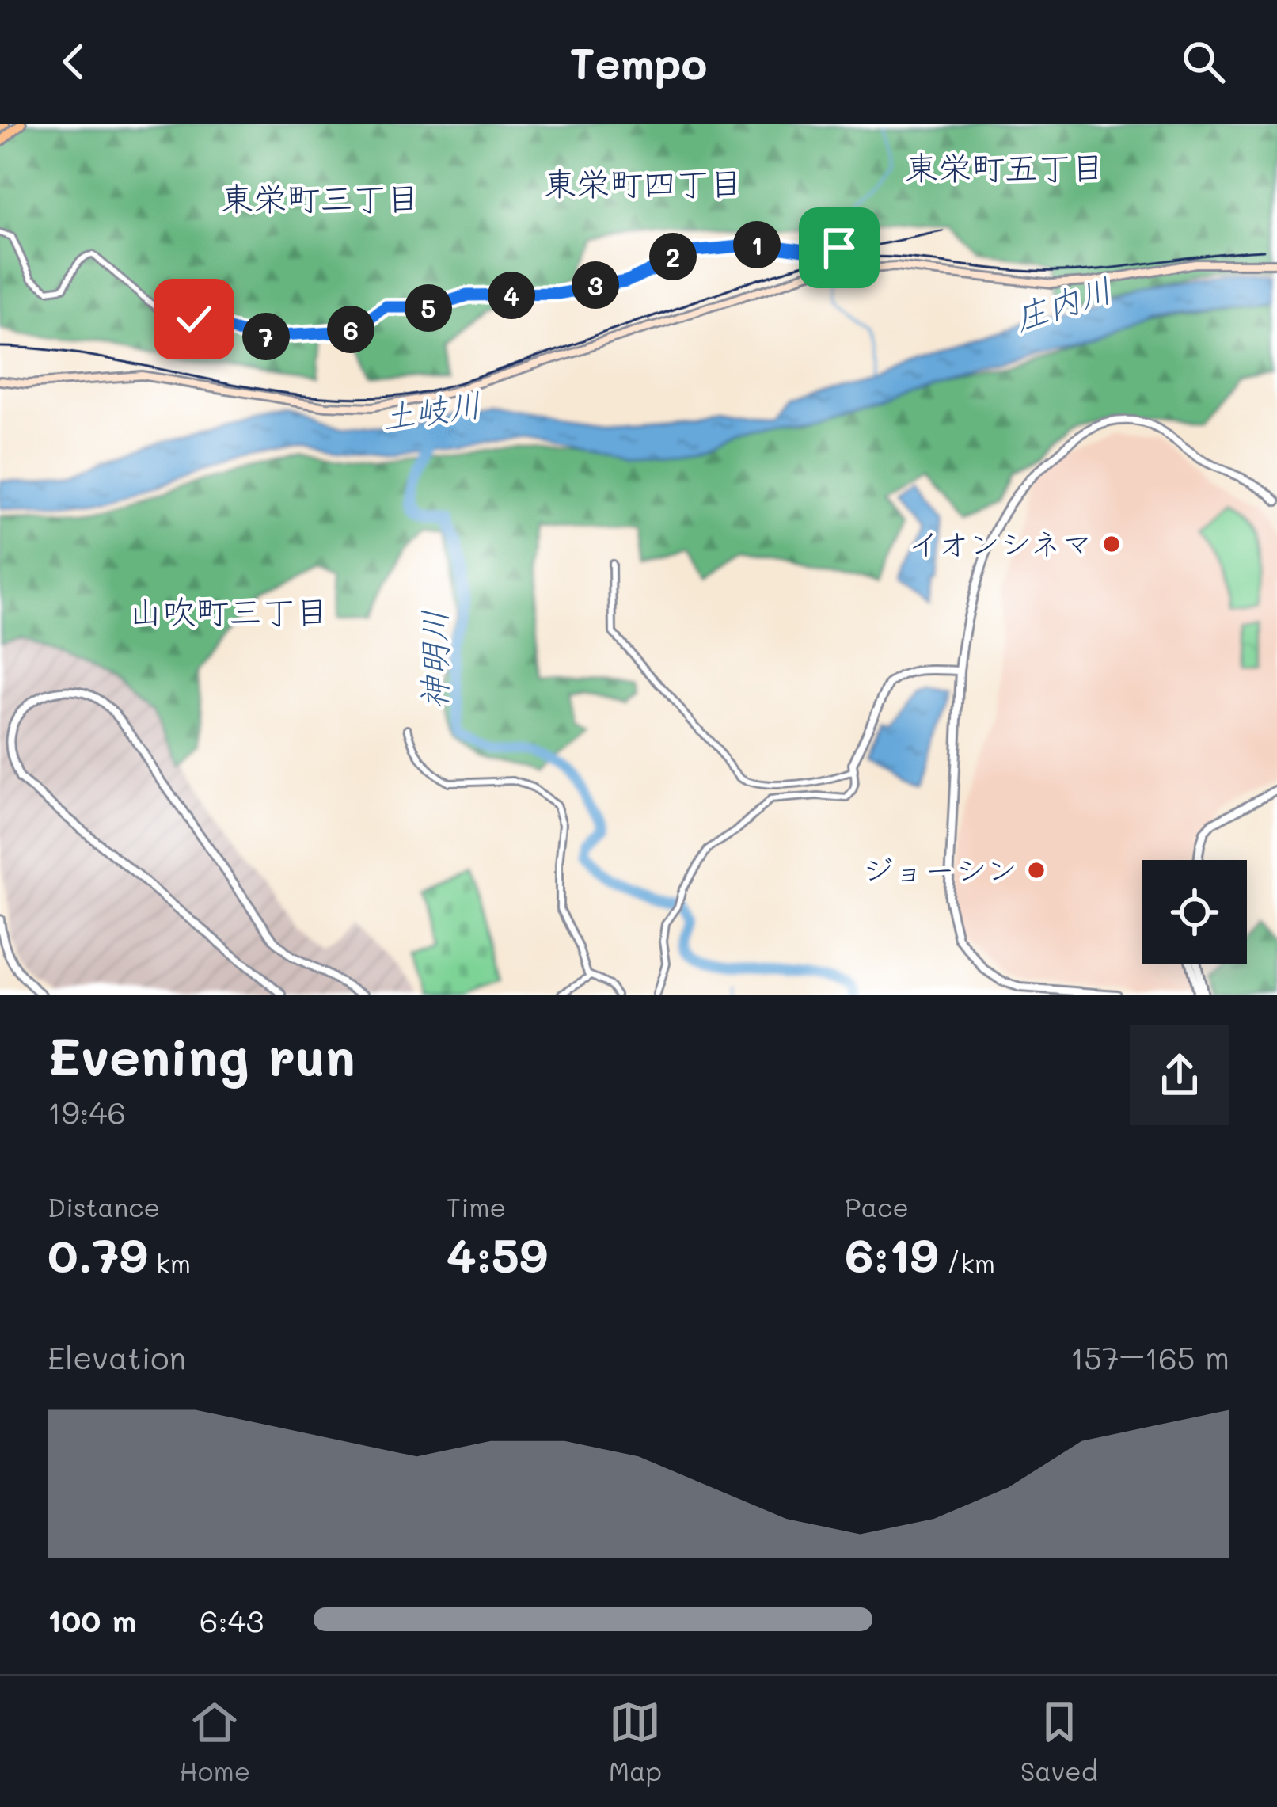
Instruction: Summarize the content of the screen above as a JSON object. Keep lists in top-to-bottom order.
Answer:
{
  "districts": [
    "東栄町五丁目",
    "東栄町四丁目",
    "東栄町三丁目",
    "山吹町三丁目"
  ],
  "water": ["庄内川", "土岐川", "神明川"],
  "places": ["イオンシネマ", "ジョーシン"],
  "page": {
    "header": "Tempo",
    "pins": [
      "1",
      "2",
      "3",
      "4",
      "5",
      "6",
      "7"
    ],
    "heading": ["Evening run", "19:46"],
    "stats": [
      ["Distance", "0.79 km"],
      ["Time", "4:59"],
      ["Pace", "6:19 /km"]
    ],
    "chart": ["Elevation", "157–165 m"],
    "list": [
      {
        "name": "100 m",
        "note": "6:43"
      }
    ],
    "tabs": ["Home", "Map", "Saved"]
  }
}
